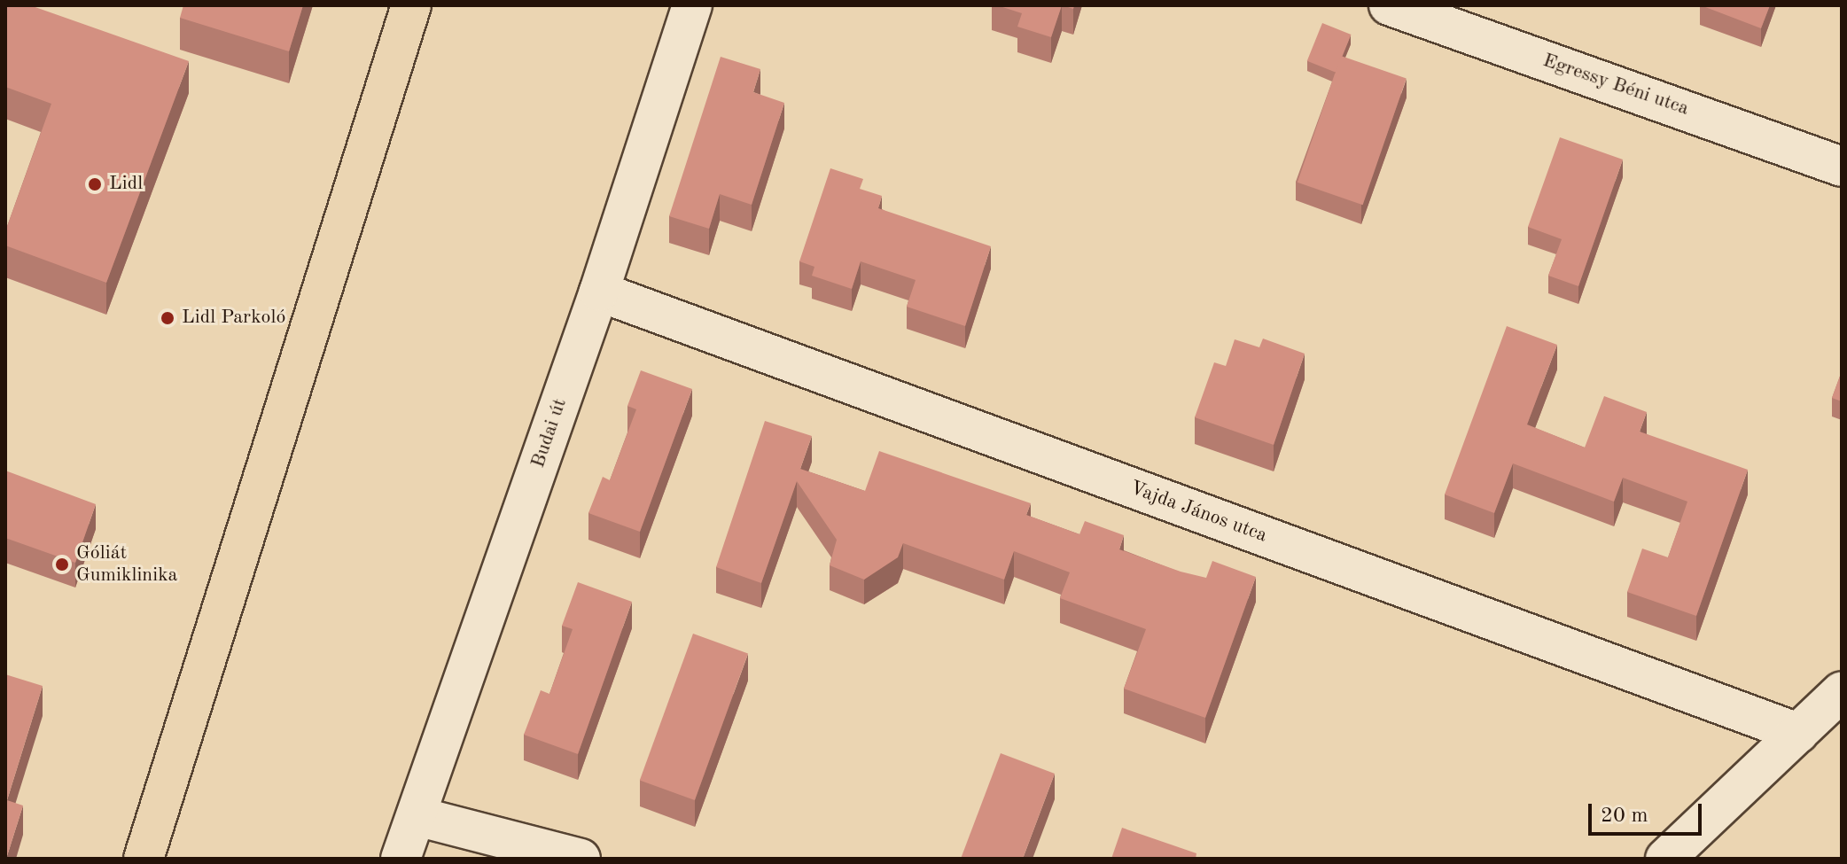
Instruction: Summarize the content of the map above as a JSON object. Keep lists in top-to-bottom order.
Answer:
{
  "streets": {
    "street": ["Egressy Béni utca", "Budai út", "Vajda János utca"]
  },
  "crossings": [
    ["Budai út", "Vajda János utca"]
  ],
  "places": ["Lidl", "Lidl Parkoló", "Góliát Gumiklinika"],
  "scale_bar": "20 m"
}
